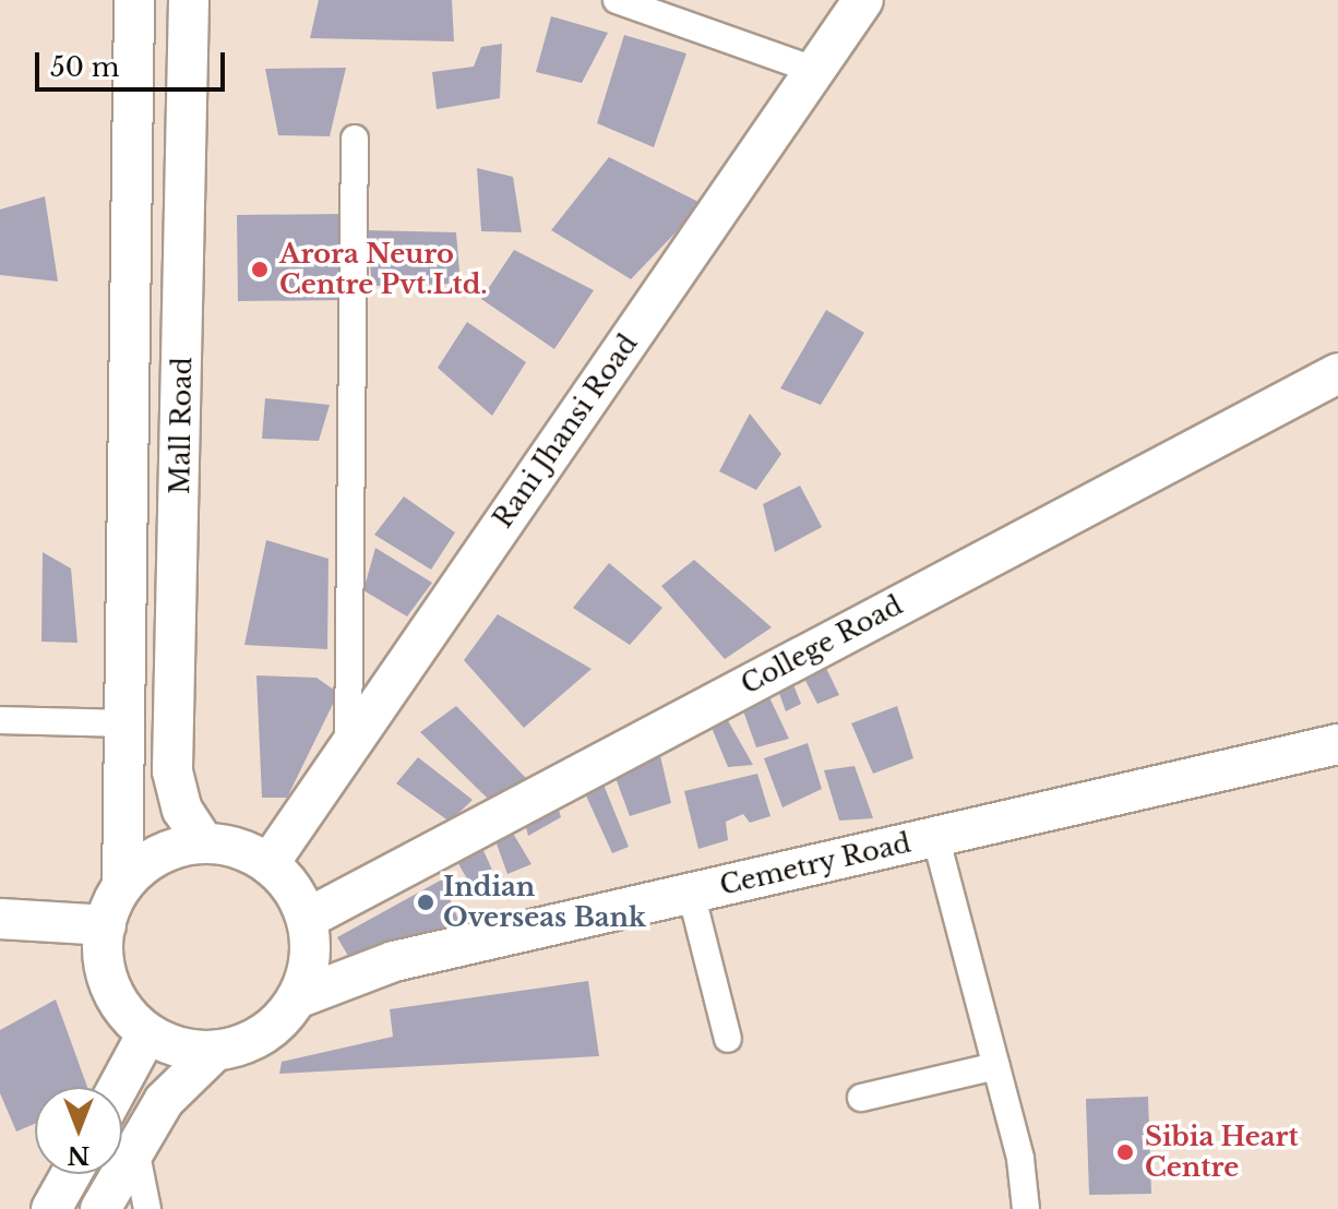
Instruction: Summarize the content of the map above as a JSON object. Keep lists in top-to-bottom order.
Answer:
{
  "streets": {
    "street": [
      "Mall Road",
      "Rani Jhansi Road",
      "College Road",
      "Cemetry Road"
    ]
  },
  "crossings": [
    ["Mall Road", "Rani Jhansi Road"],
    ["Mall Road", "College Road"],
    ["Mall Road", "Cemetry Road"],
    ["Rani Jhansi Road", "College Road"],
    ["Rani Jhansi Road", "Cemetry Road"],
    ["College Road", "Cemetry Road"]
  ],
  "places": ["Arora Neuro Centre Pvt.Ltd.", "Indian Overseas Bank", "Sibia Heart Centre"],
  "scale_bar": "50 m",
  "north": "bottom"
}
